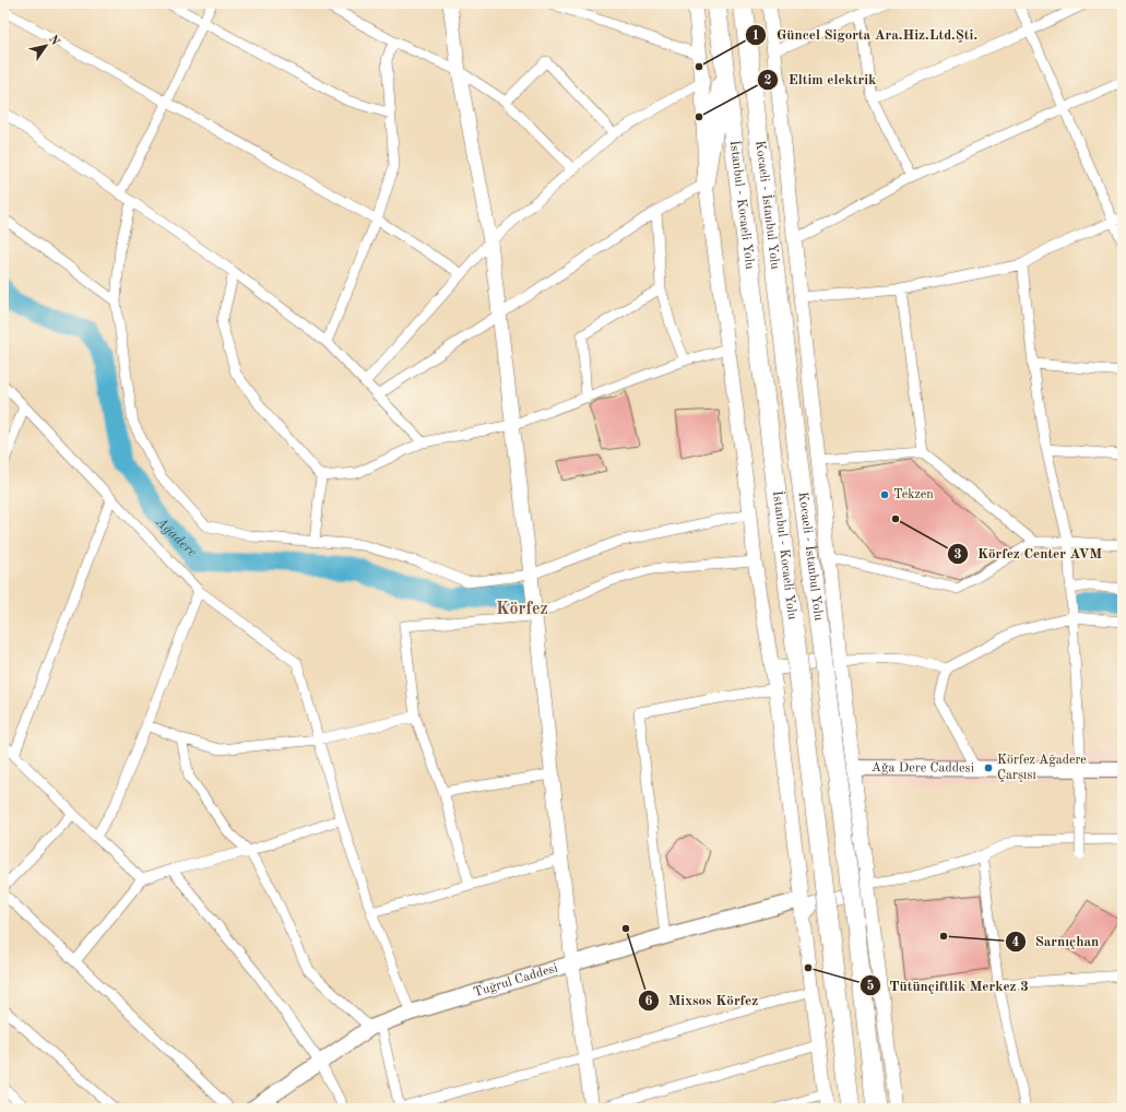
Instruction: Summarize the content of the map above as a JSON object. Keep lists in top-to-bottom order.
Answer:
{
  "streets": {
    "highway": ["İstanbul - Kocaeli Yolu", "Kocaeli - İstanbul Yolu"],
    "main road": ["Ağa Dere Caddesi", "Tuğrul Caddesi"]
  },
  "districts": ["Körfez"],
  "water": ["Ağadere"],
  "places": [
    "Güncel Sigorta Ara.Hiz.Ltd.Şti.",
    "Eltim elektrik",
    "Tekzen",
    "Körfez Center AVM",
    "Körfez Ağadere Çarşısı",
    "Mixsos Körfez",
    "Sarnıçhan",
    "Tütünçiftlik Merkez 3"
  ],
  "north": "top right"
}
